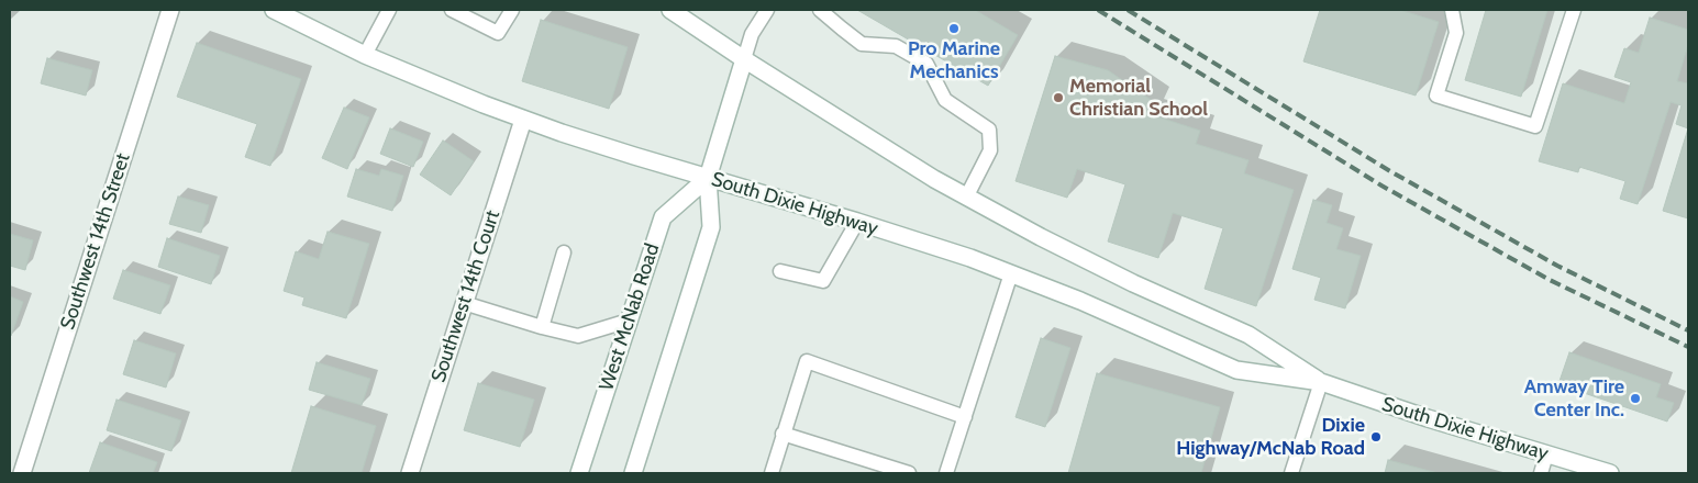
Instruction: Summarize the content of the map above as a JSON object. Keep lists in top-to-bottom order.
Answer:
{
  "streets": {
    "main road": [
      "South Dixie Highway",
      "Southwest 14th Street",
      "Southwest 14th Court",
      "West McNab Road"
    ]
  },
  "crossings": [
    ["South Dixie Highway", "Southwest 14th Court"],
    ["South Dixie Highway", "West McNab Road"]
  ],
  "places": [
    "Pro Marine Mechanics",
    "Memorial Christian School",
    "Amway Tire Center Inc.",
    "Dixie Highway/McNab Road"
  ]
}
